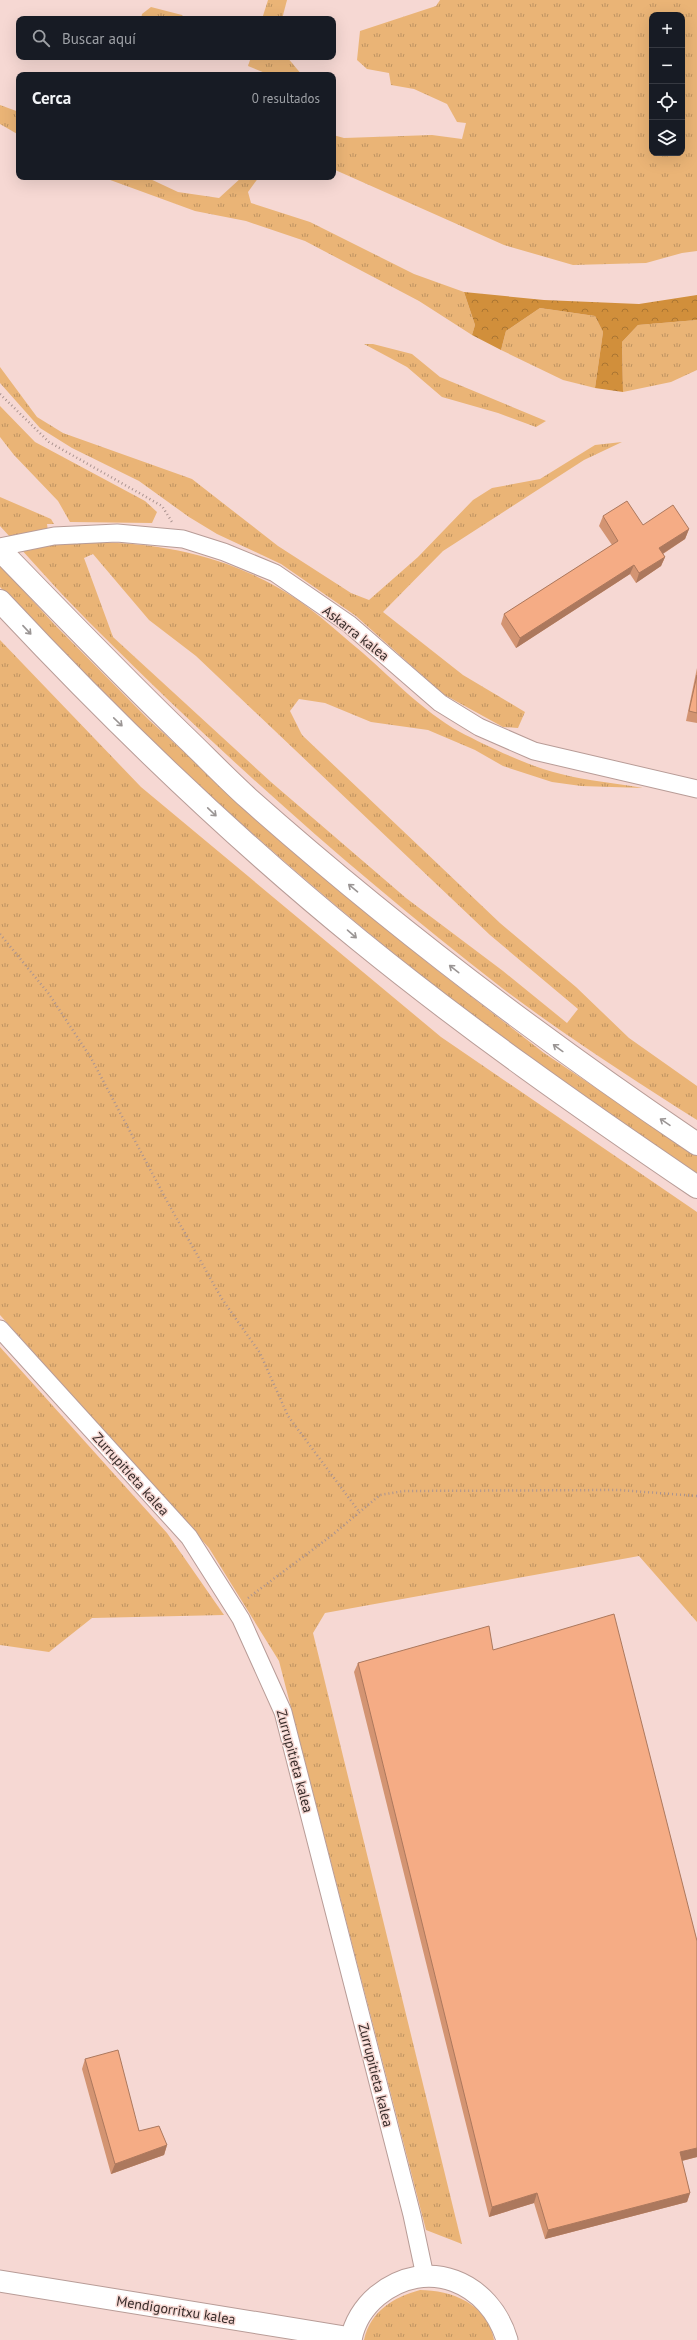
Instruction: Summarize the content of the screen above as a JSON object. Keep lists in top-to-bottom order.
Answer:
{
  "streets": {
    "street": ["Askarra kalea", "Zurrupitieta kalea", "Mendigorritxu kalea"]
  },
  "page": {
    "map_buttons": ["+", "−"],
    "search": "Buscar aquí",
    "heading": ["Cerca", "0 resultados"]
  }
}
